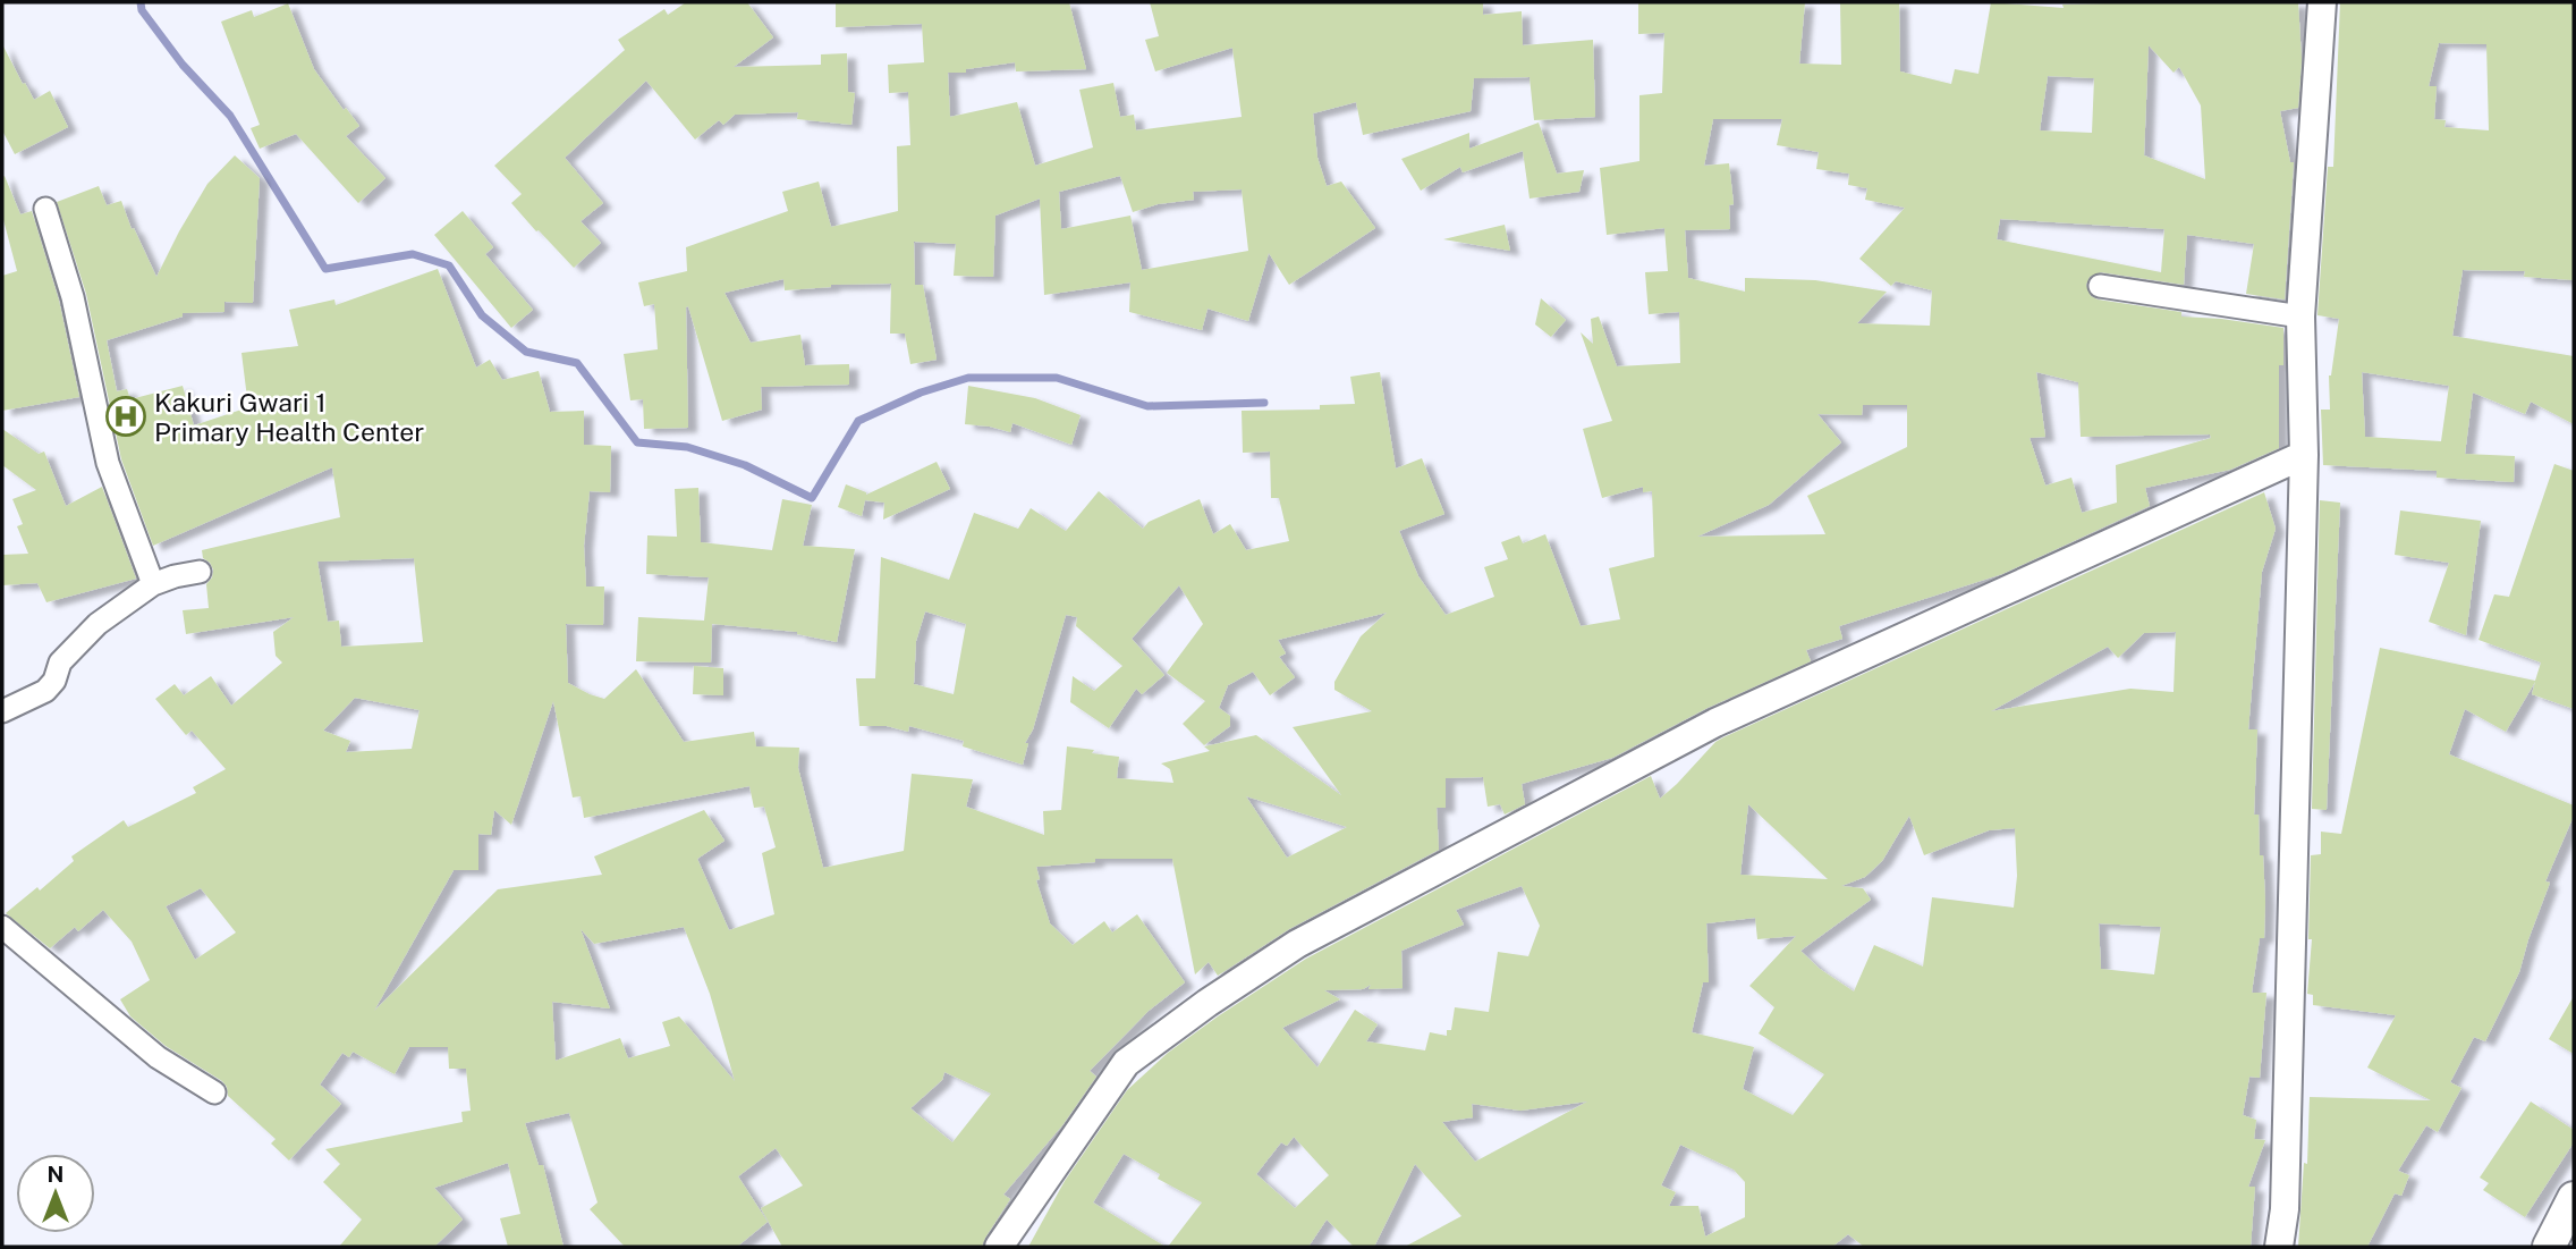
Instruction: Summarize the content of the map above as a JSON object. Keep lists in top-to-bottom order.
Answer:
{
  "places": {
    "hospital": ["Kakuri Gwari 1 Primary Health Center"]
  },
  "north": "top"
}
